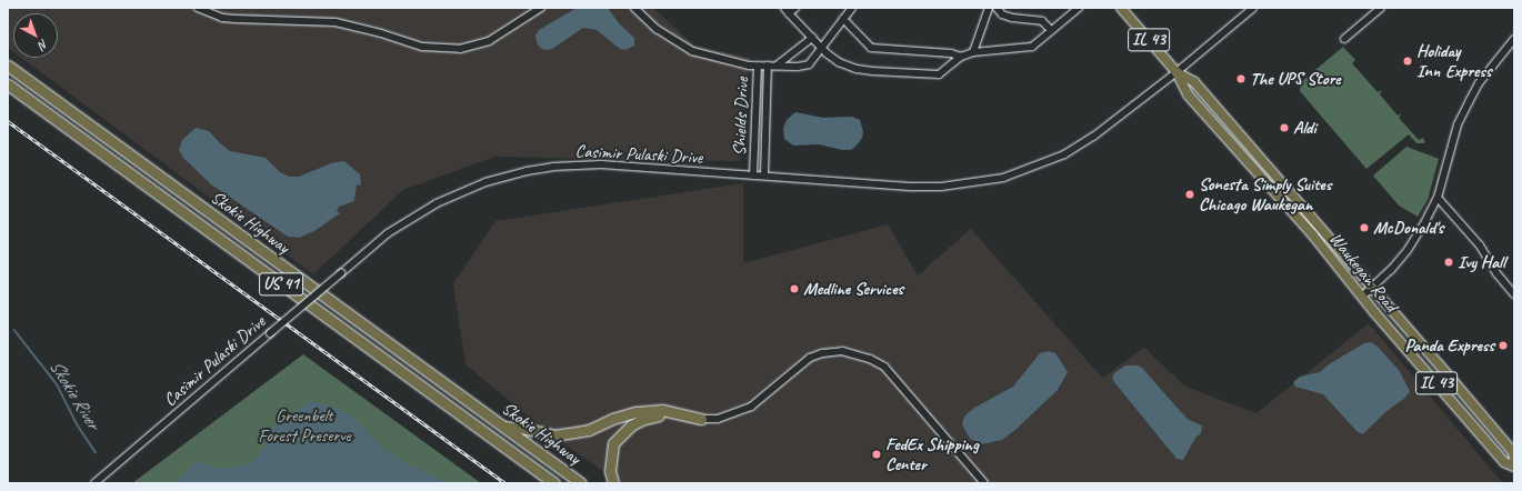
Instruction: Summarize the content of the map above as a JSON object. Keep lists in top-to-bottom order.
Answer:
{
  "streets": {
    "highway": ["Skokie Highway", "US 41"],
    "main road": ["IL 43", "Waukegan Road"],
    "street": ["Shields Drive", "Casimir Pulaski Drive"]
  },
  "crossings": [
    ["Shields Drive", "Casimir Pulaski Drive"],
    ["Casimir Pulaski Drive", "Waukegan Road"]
  ],
  "water": ["Skokie River"],
  "parks": ["Greenbelt Forest Preserve"],
  "places": [
    "Holiday Inn Express",
    "The UPS Store",
    "Aldi",
    "Sonesta Simply Suites Chicago Waukegan",
    "McDonald's",
    "Ivy Hall",
    "Medline Services",
    "Panda Express",
    "FedEx Shipping Center"
  ],
  "north": "bottom right"
}
